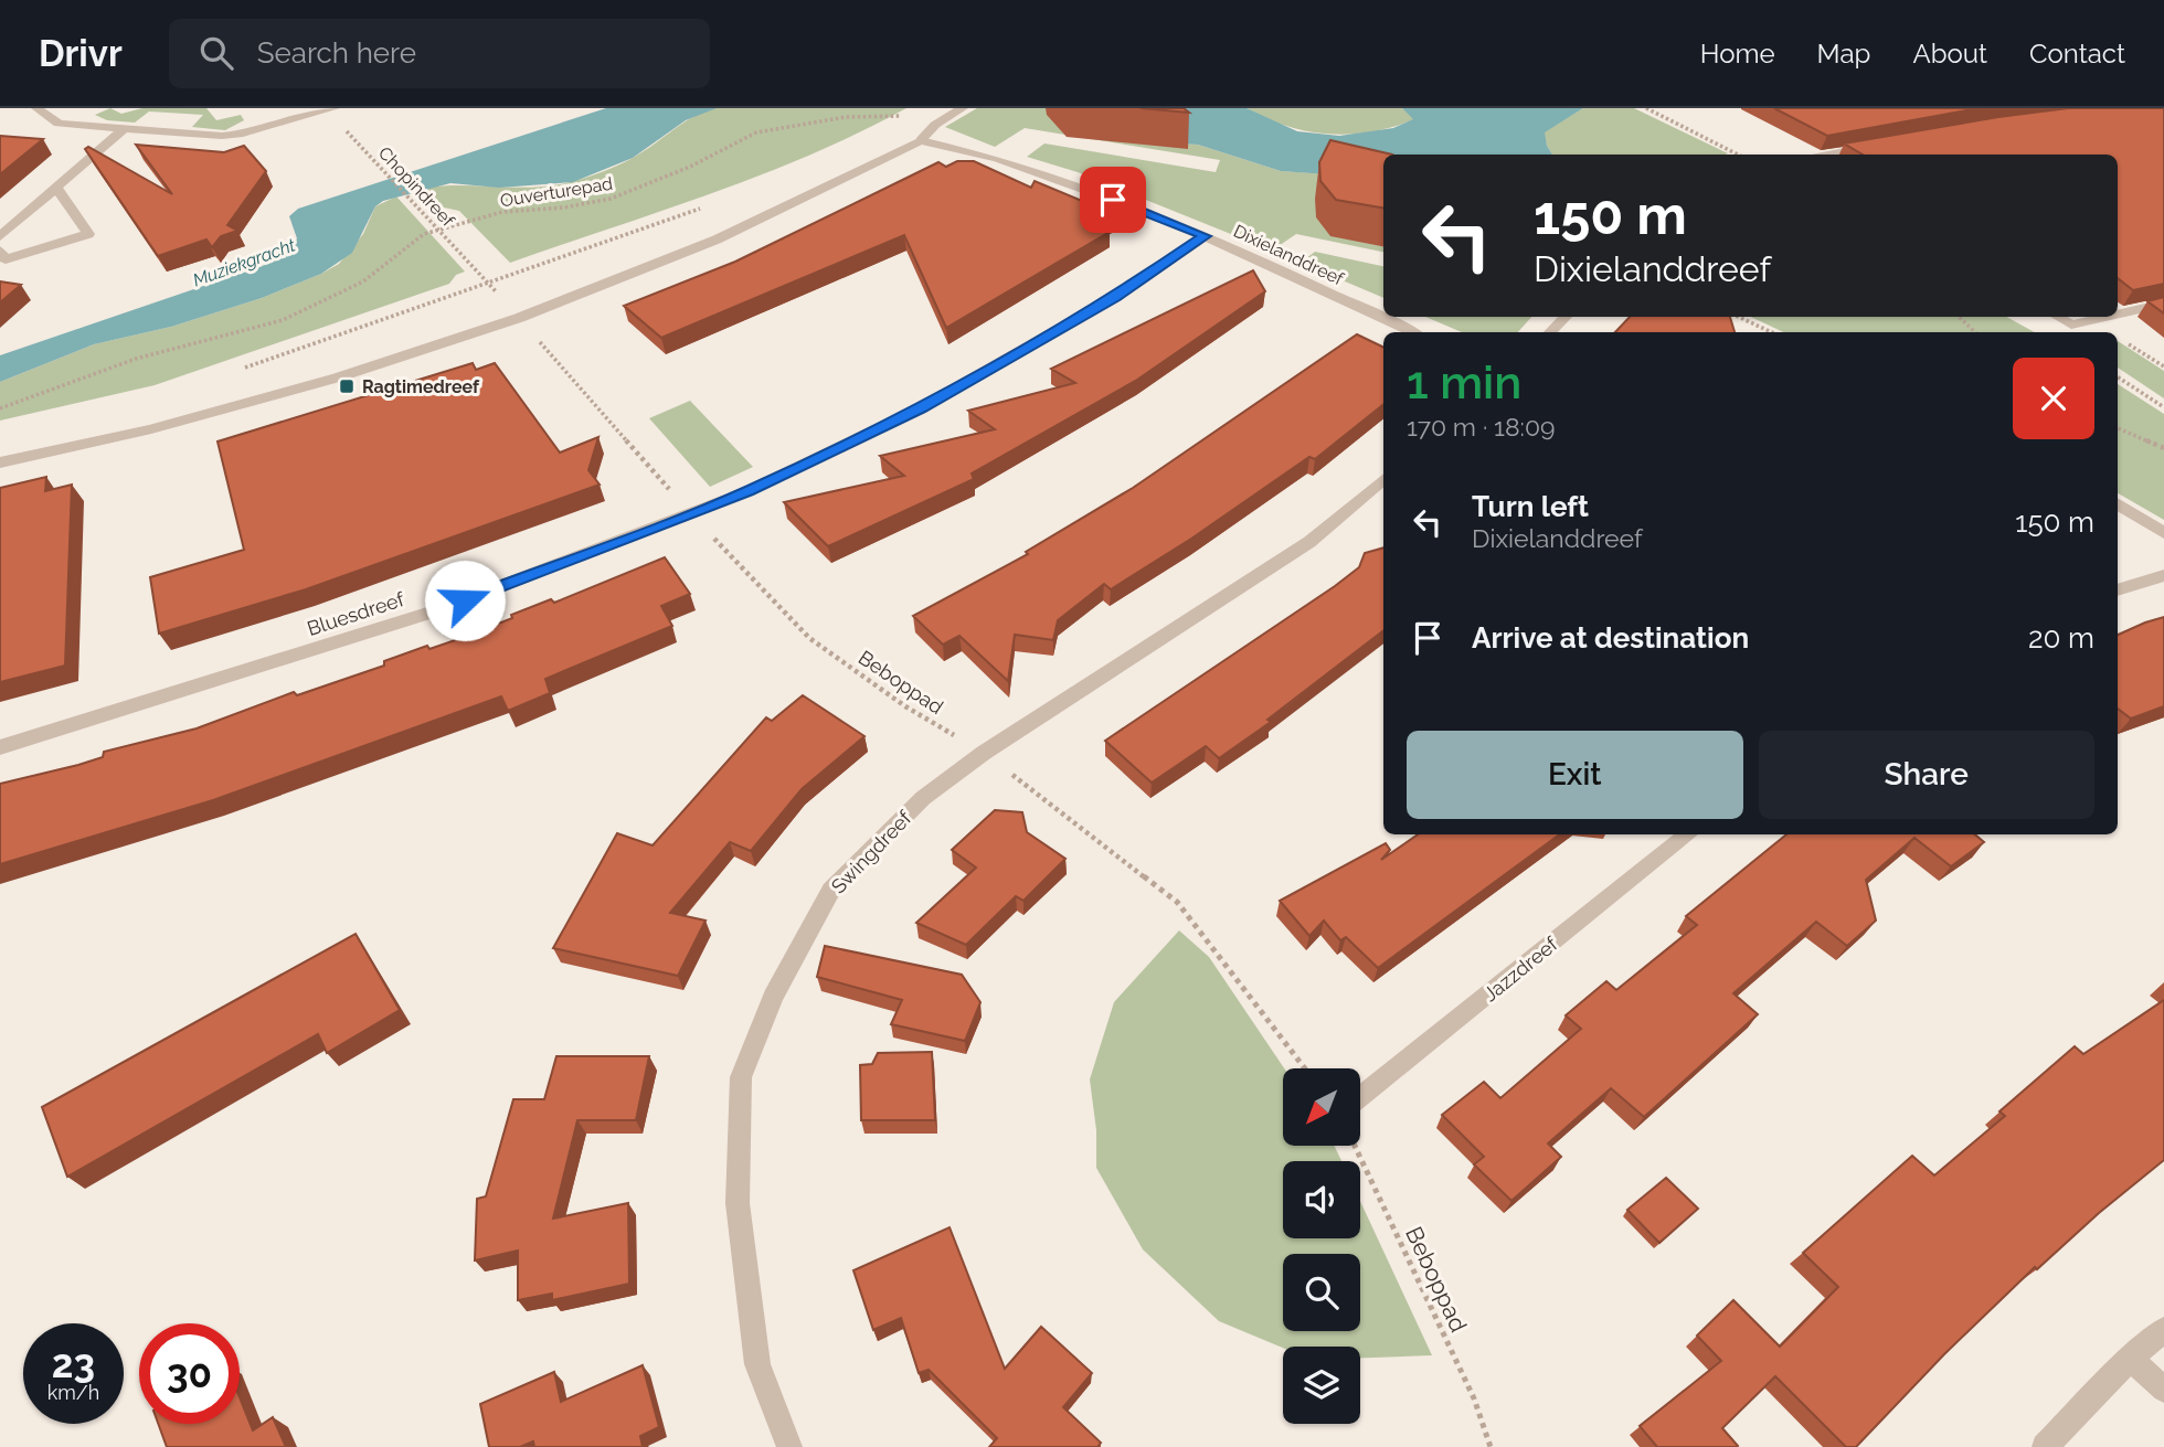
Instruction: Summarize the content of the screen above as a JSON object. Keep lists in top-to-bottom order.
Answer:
{
  "streets": {
    "street": [
      "Dixielanddreef",
      "Bluesdreef",
      "Swingdreef",
      "Jazzdreef"
    ],
    "path": ["Chopindreef", "Ouverturepad", "Beboppad"]
  },
  "crossings": [
    ["Chopindreef", "Ouverturepad"],
    ["Chopindreef", "Beboppad"],
    ["Dixielanddreef", "Bluesdreef"],
    ["Bluesdreef", "Beboppad"],
    ["Beboppad", "Swingdreef"]
  ],
  "water": ["Muziekgracht"],
  "places": {
    "transit": ["Ragtimedreef"]
  },
  "north": "bottom left",
  "page": {
    "header": "Drivr",
    "search": "Search here",
    "nav": [
      "Home",
      "Map",
      "About",
      "Contact"
    ],
    "turn": ["150 m", "Dixielanddreef"],
    "heading": ["1 min", "170 m · 18:09"],
    "list": [
      {
        "name": "Turn left",
        "note": "Dixielanddreef",
        "value": "150 m"
      },
      {
        "name": "Arrive at destination",
        "value": "20 m"
      }
    ],
    "buttons": ["Exit", "Share"],
    "speed": "23 km/h",
    "limit": "30"
  }
}
